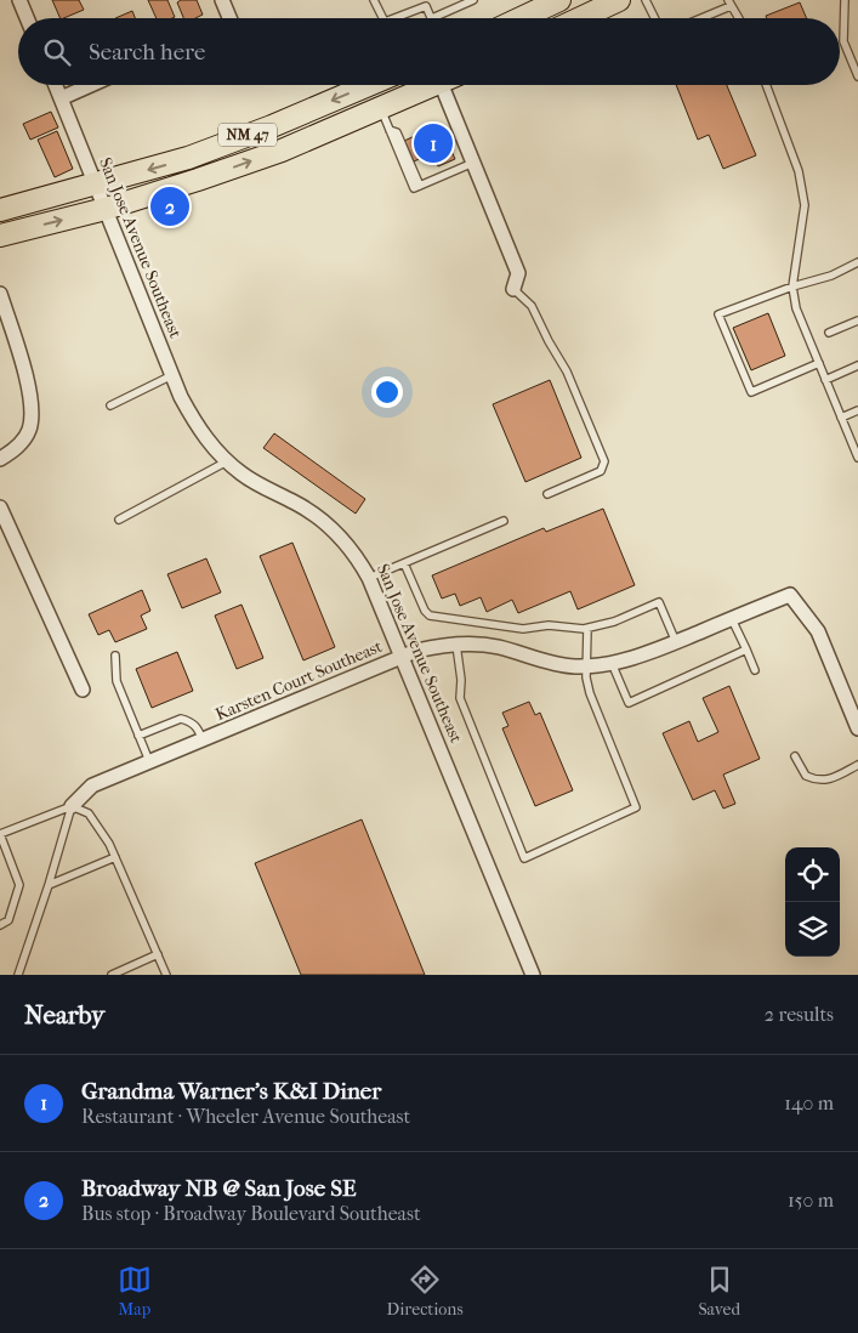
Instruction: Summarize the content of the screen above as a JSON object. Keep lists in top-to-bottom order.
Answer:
{
  "streets": {
    "main road": ["NM 47"],
    "street": ["San Jose Avenue Southeast", "Karsten Court Southeast"]
  },
  "crossings": [
    ["NM 47", "San Jose Avenue Southeast"],
    ["San Jose Avenue Southeast", "Karsten Court Southeast"]
  ],
  "page": {
    "search": "Search here",
    "pins": ["1", "2"],
    "heading": ["Nearby", "2 results"],
    "list": [
      {
        "mark": "1",
        "name": "Grandma Warner's K&I Diner",
        "note": "Restaurant · Wheeler Avenue Southeast",
        "value": "140 m"
      },
      {
        "mark": "2",
        "name": "Broadway NB @ San Jose SE",
        "note": "Bus stop · Broadway Boulevard Southeast",
        "value": "150 m"
      }
    ],
    "nav": ["Map", "Directions", "Saved"]
  }
}
